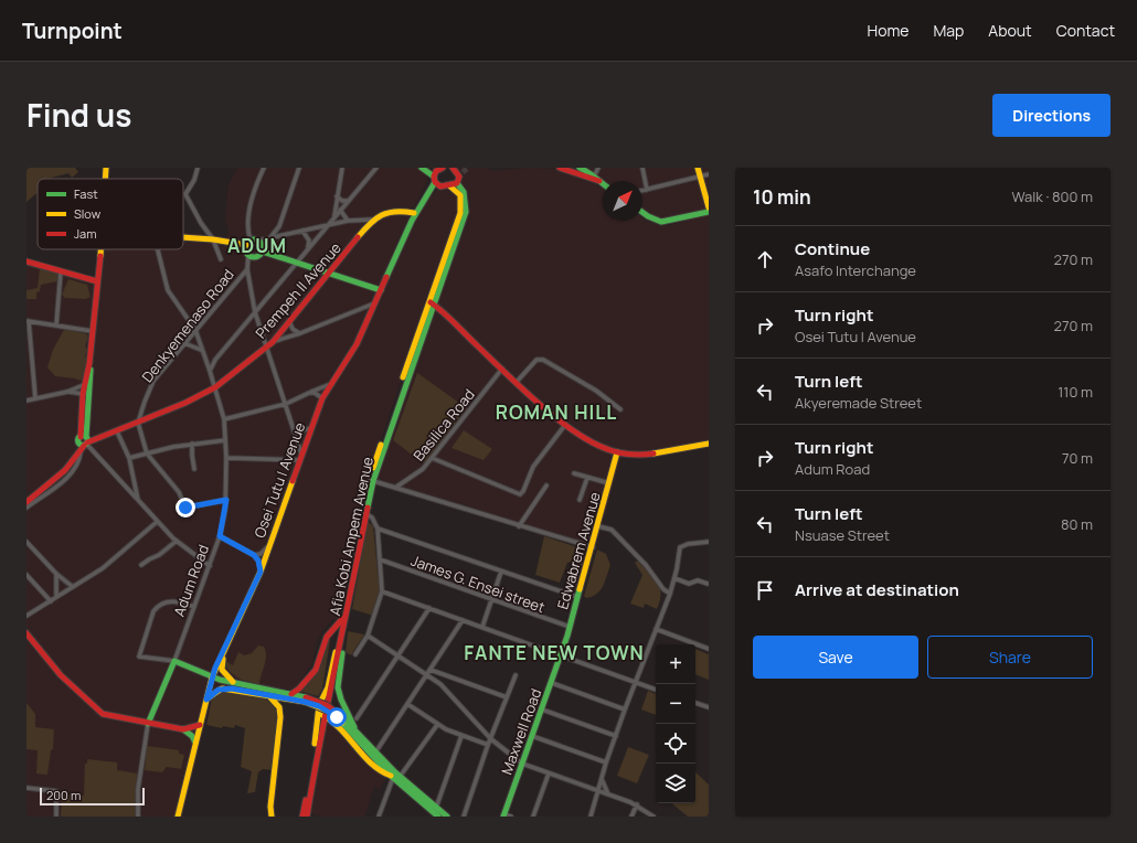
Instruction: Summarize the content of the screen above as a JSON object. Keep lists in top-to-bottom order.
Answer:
{
  "streets": {
    "main road": [
      "Prempeh II Avenue",
      "Osei Tutu I Avenue",
      "Afia Kobi Ampem Avenue",
      "Edwabrem Avenue",
      "Adum Road",
      "Maxwell Road"
    ],
    "street": ["Denkyemenaso Road", "Basilica Road", "James G. Ensei street"]
  },
  "crossings": [
    ["Prempeh II Avenue", "Denkyemenaso Road"],
    ["Prempeh II Avenue", "Osei Tutu I Avenue"],
    ["Prempeh II Avenue", "Adum Road"],
    ["Denkyemenaso Road", "Adum Road"],
    ["Edwabrem Avenue", "James G. Ensei street"],
    ["Edwabrem Avenue", "Maxwell Road"]
  ],
  "districts": ["ADUM", "ROMAN HILL", "FANTE NEW TOWN"],
  "legend": ["Fast", "Slow", "Jam"],
  "scale_bar": "200 m",
  "north": "top right",
  "page": {
    "header": "Turnpoint",
    "nav": [
      "Home",
      "Map",
      "About",
      "Contact"
    ],
    "title": "Find us",
    "buttons": [
      "Directions",
      ["Save", "Share"]
    ],
    "heading": ["10 min", "Walk · 800 m"],
    "list": [
      ["Continue", "Asafo Interchange", "270 m"],
      ["Turn right", "Osei Tutu I Avenue", "270 m"],
      ["Turn left", "Akyeremade Street", "110 m"],
      ["Turn right", "Adum Road", "70 m"],
      ["Turn left", "Nsuase Street", "80 m"],
      "Arrive at destination"
    ],
    "map_buttons": ["+", "−"],
    "scale": "200 m"
  }
}
